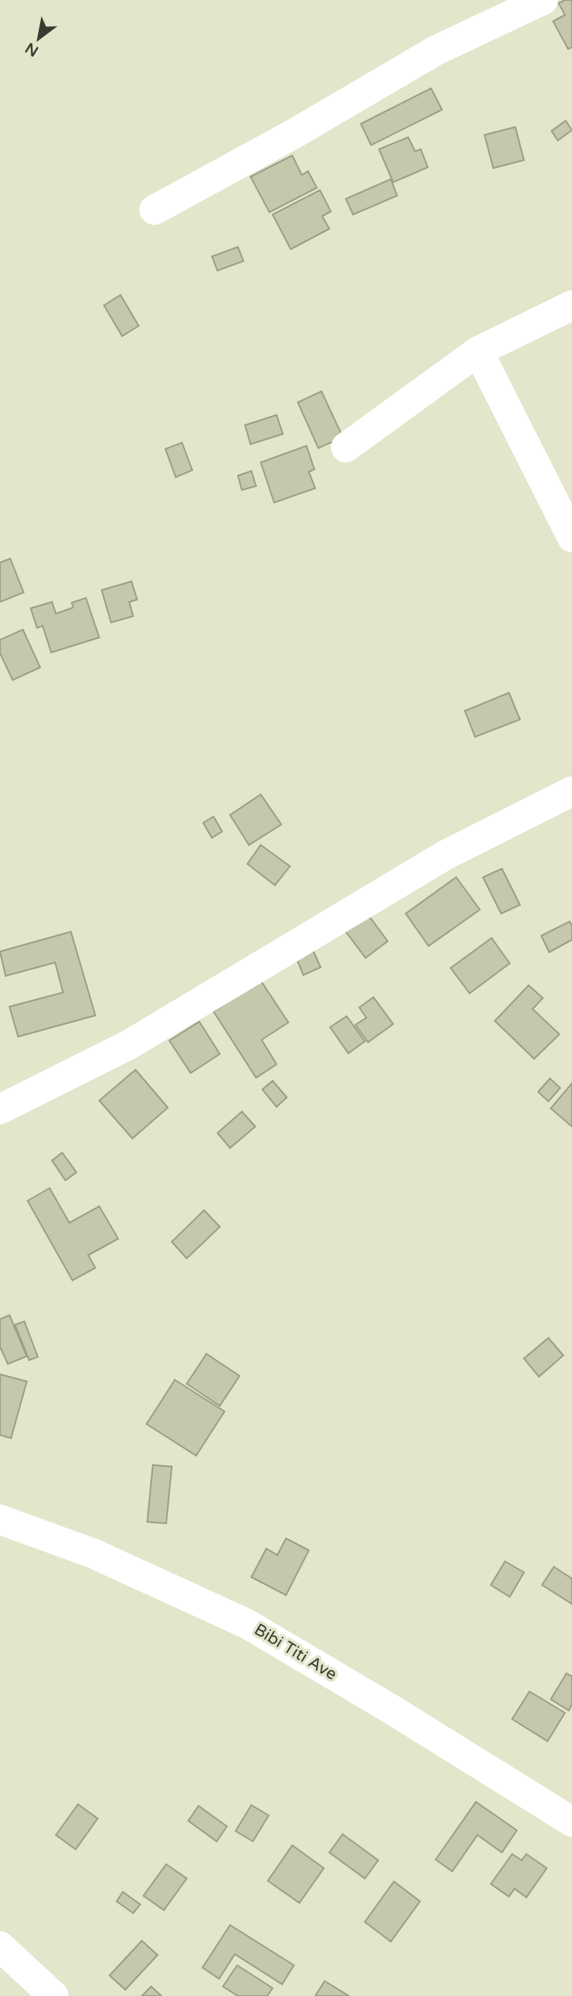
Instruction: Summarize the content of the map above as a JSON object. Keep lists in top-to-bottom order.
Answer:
{
  "streets": {
    "street": ["Bibi Titi Ave"]
  },
  "north": "bottom left"
}
